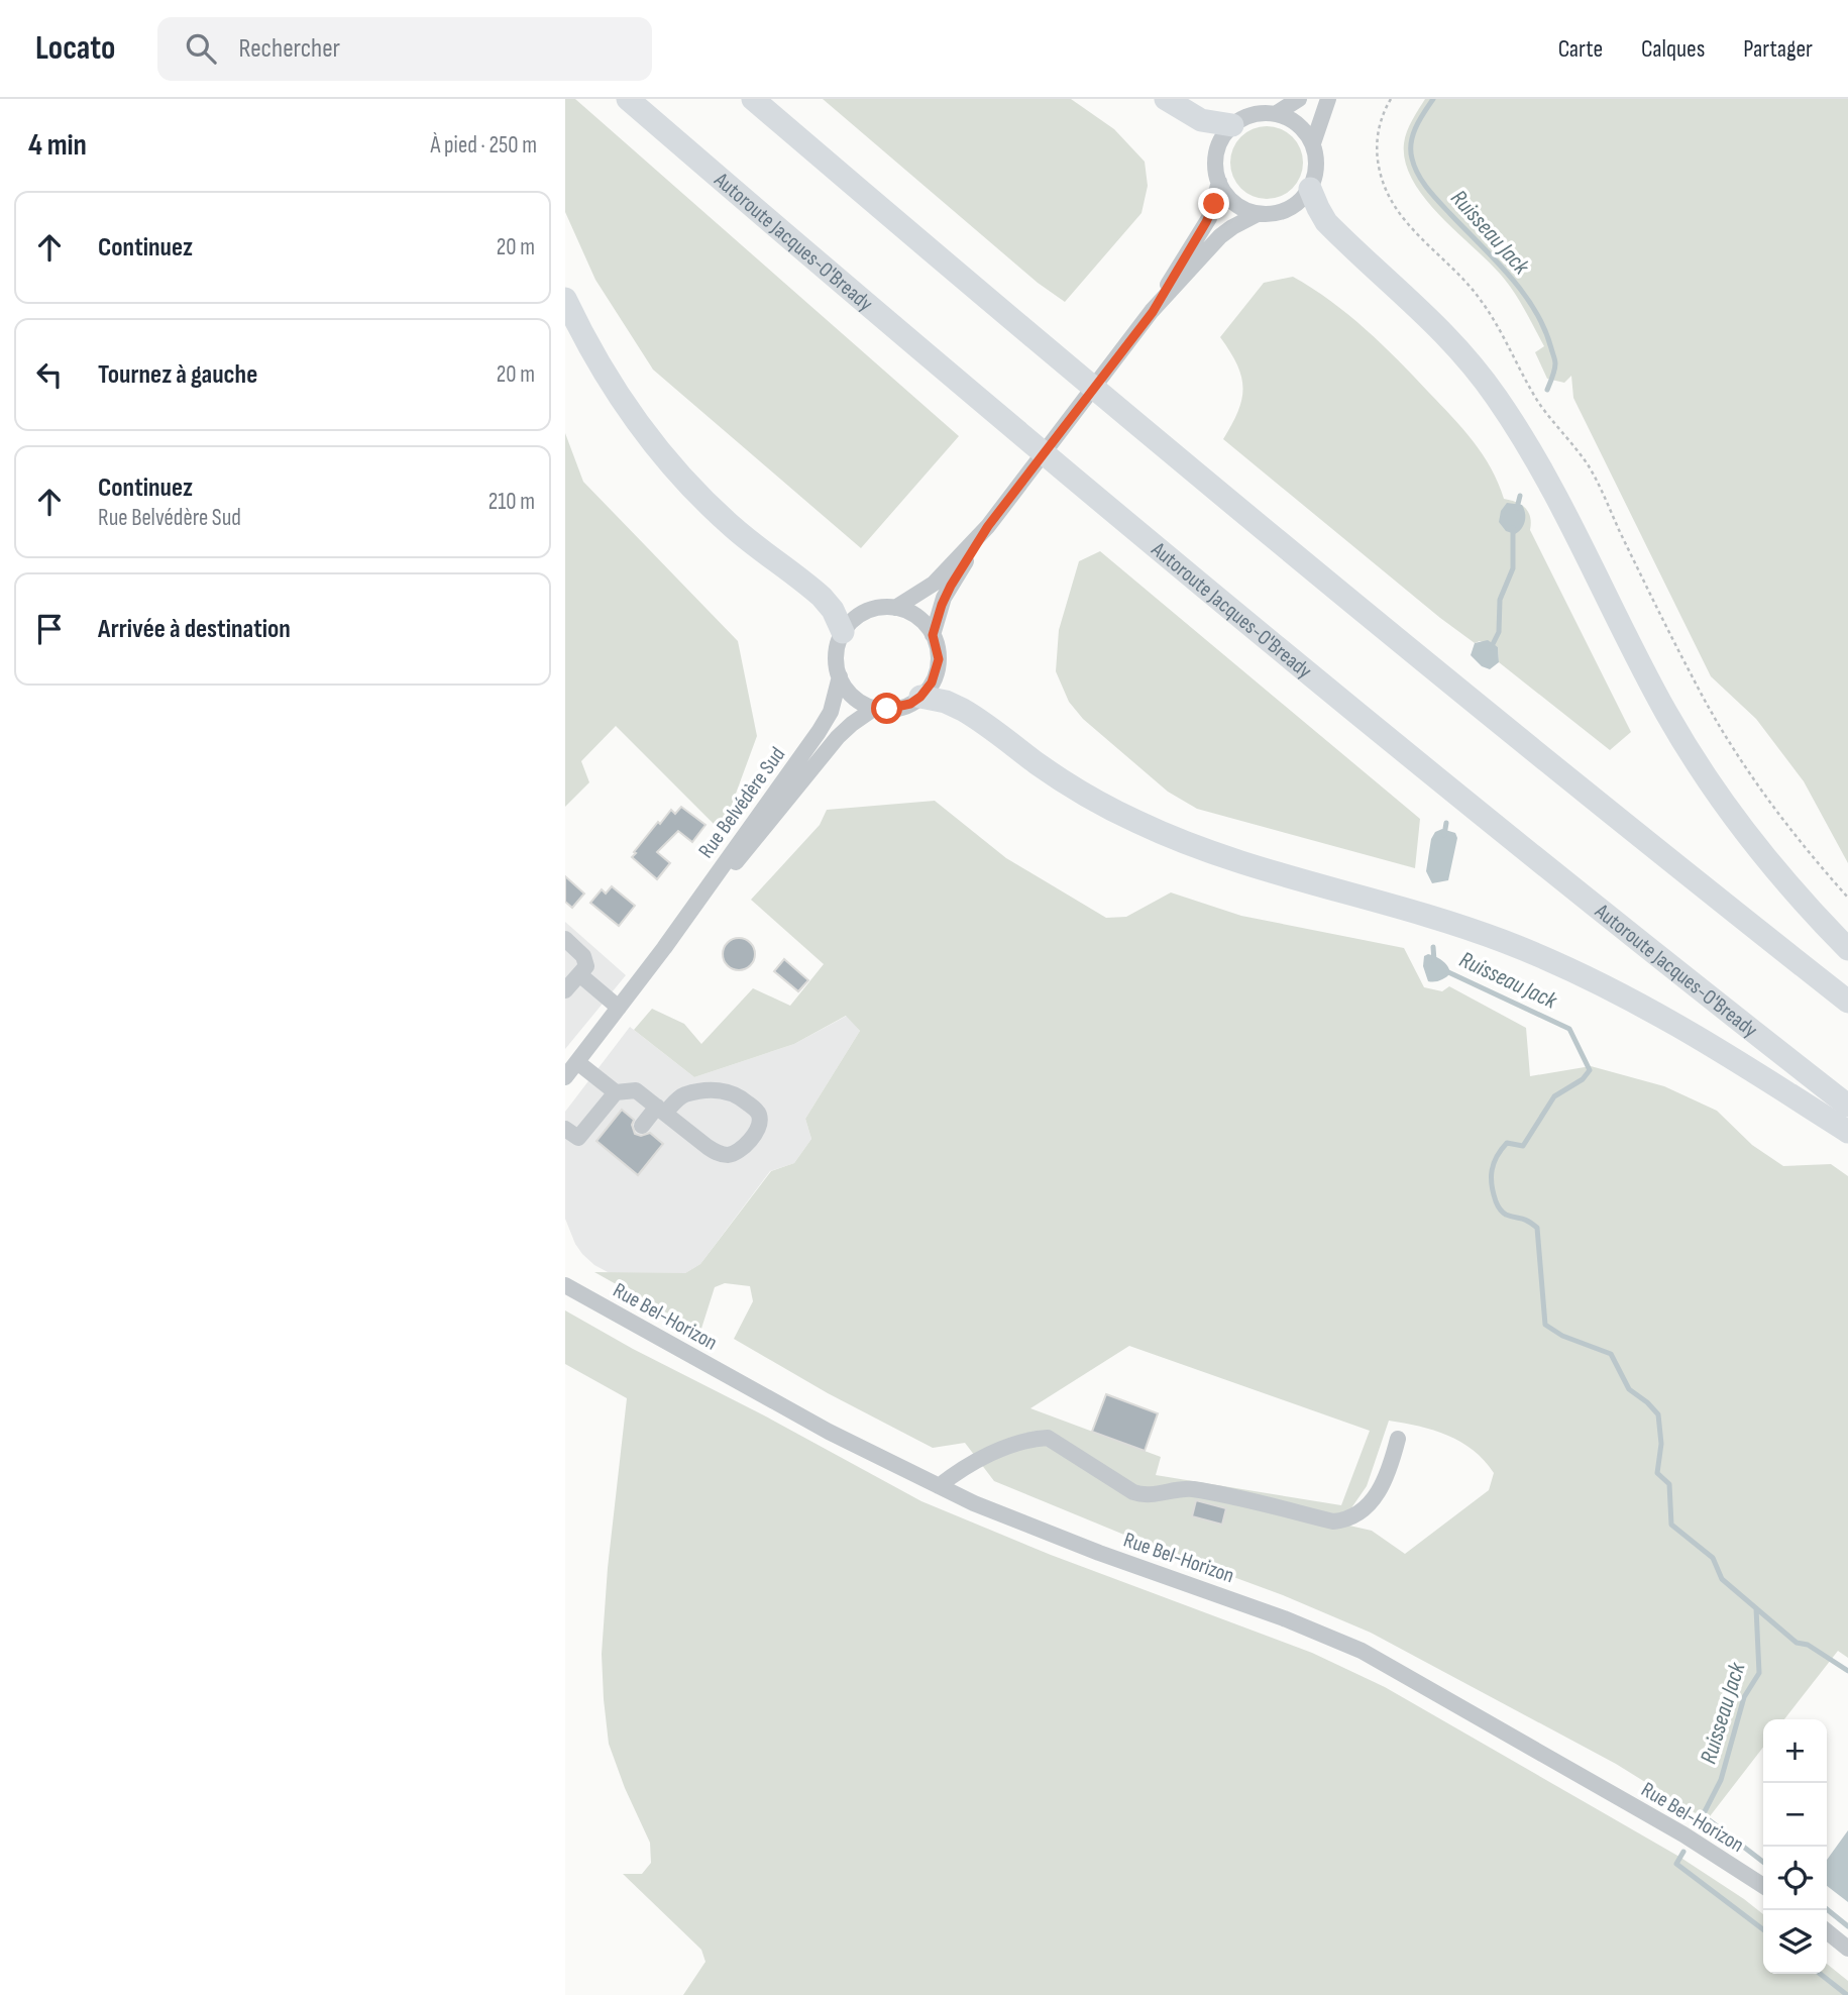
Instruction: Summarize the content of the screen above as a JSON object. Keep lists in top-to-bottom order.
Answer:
{
  "streets": {
    "highway": ["Autoroute Jacques-O'Bready"],
    "street": ["Rue Belvédère Sud", "Rue Bel-Horizon"]
  },
  "water": ["Ruisseau Jack"],
  "page": {
    "header": "Locato",
    "search": "Rechercher",
    "nav": ["Carte", "Calques", "Partager"],
    "heading": ["4 min", "À pied · 250 m"],
    "list": [
      ["Continuez", "20 m"],
      ["Tournez à gauche", "20 m"],
      ["Continuez", "Rue Belvédère Sud", "210 m"],
      "Arrivée à destination"
    ],
    "map_buttons": ["+", "−"]
  }
}
